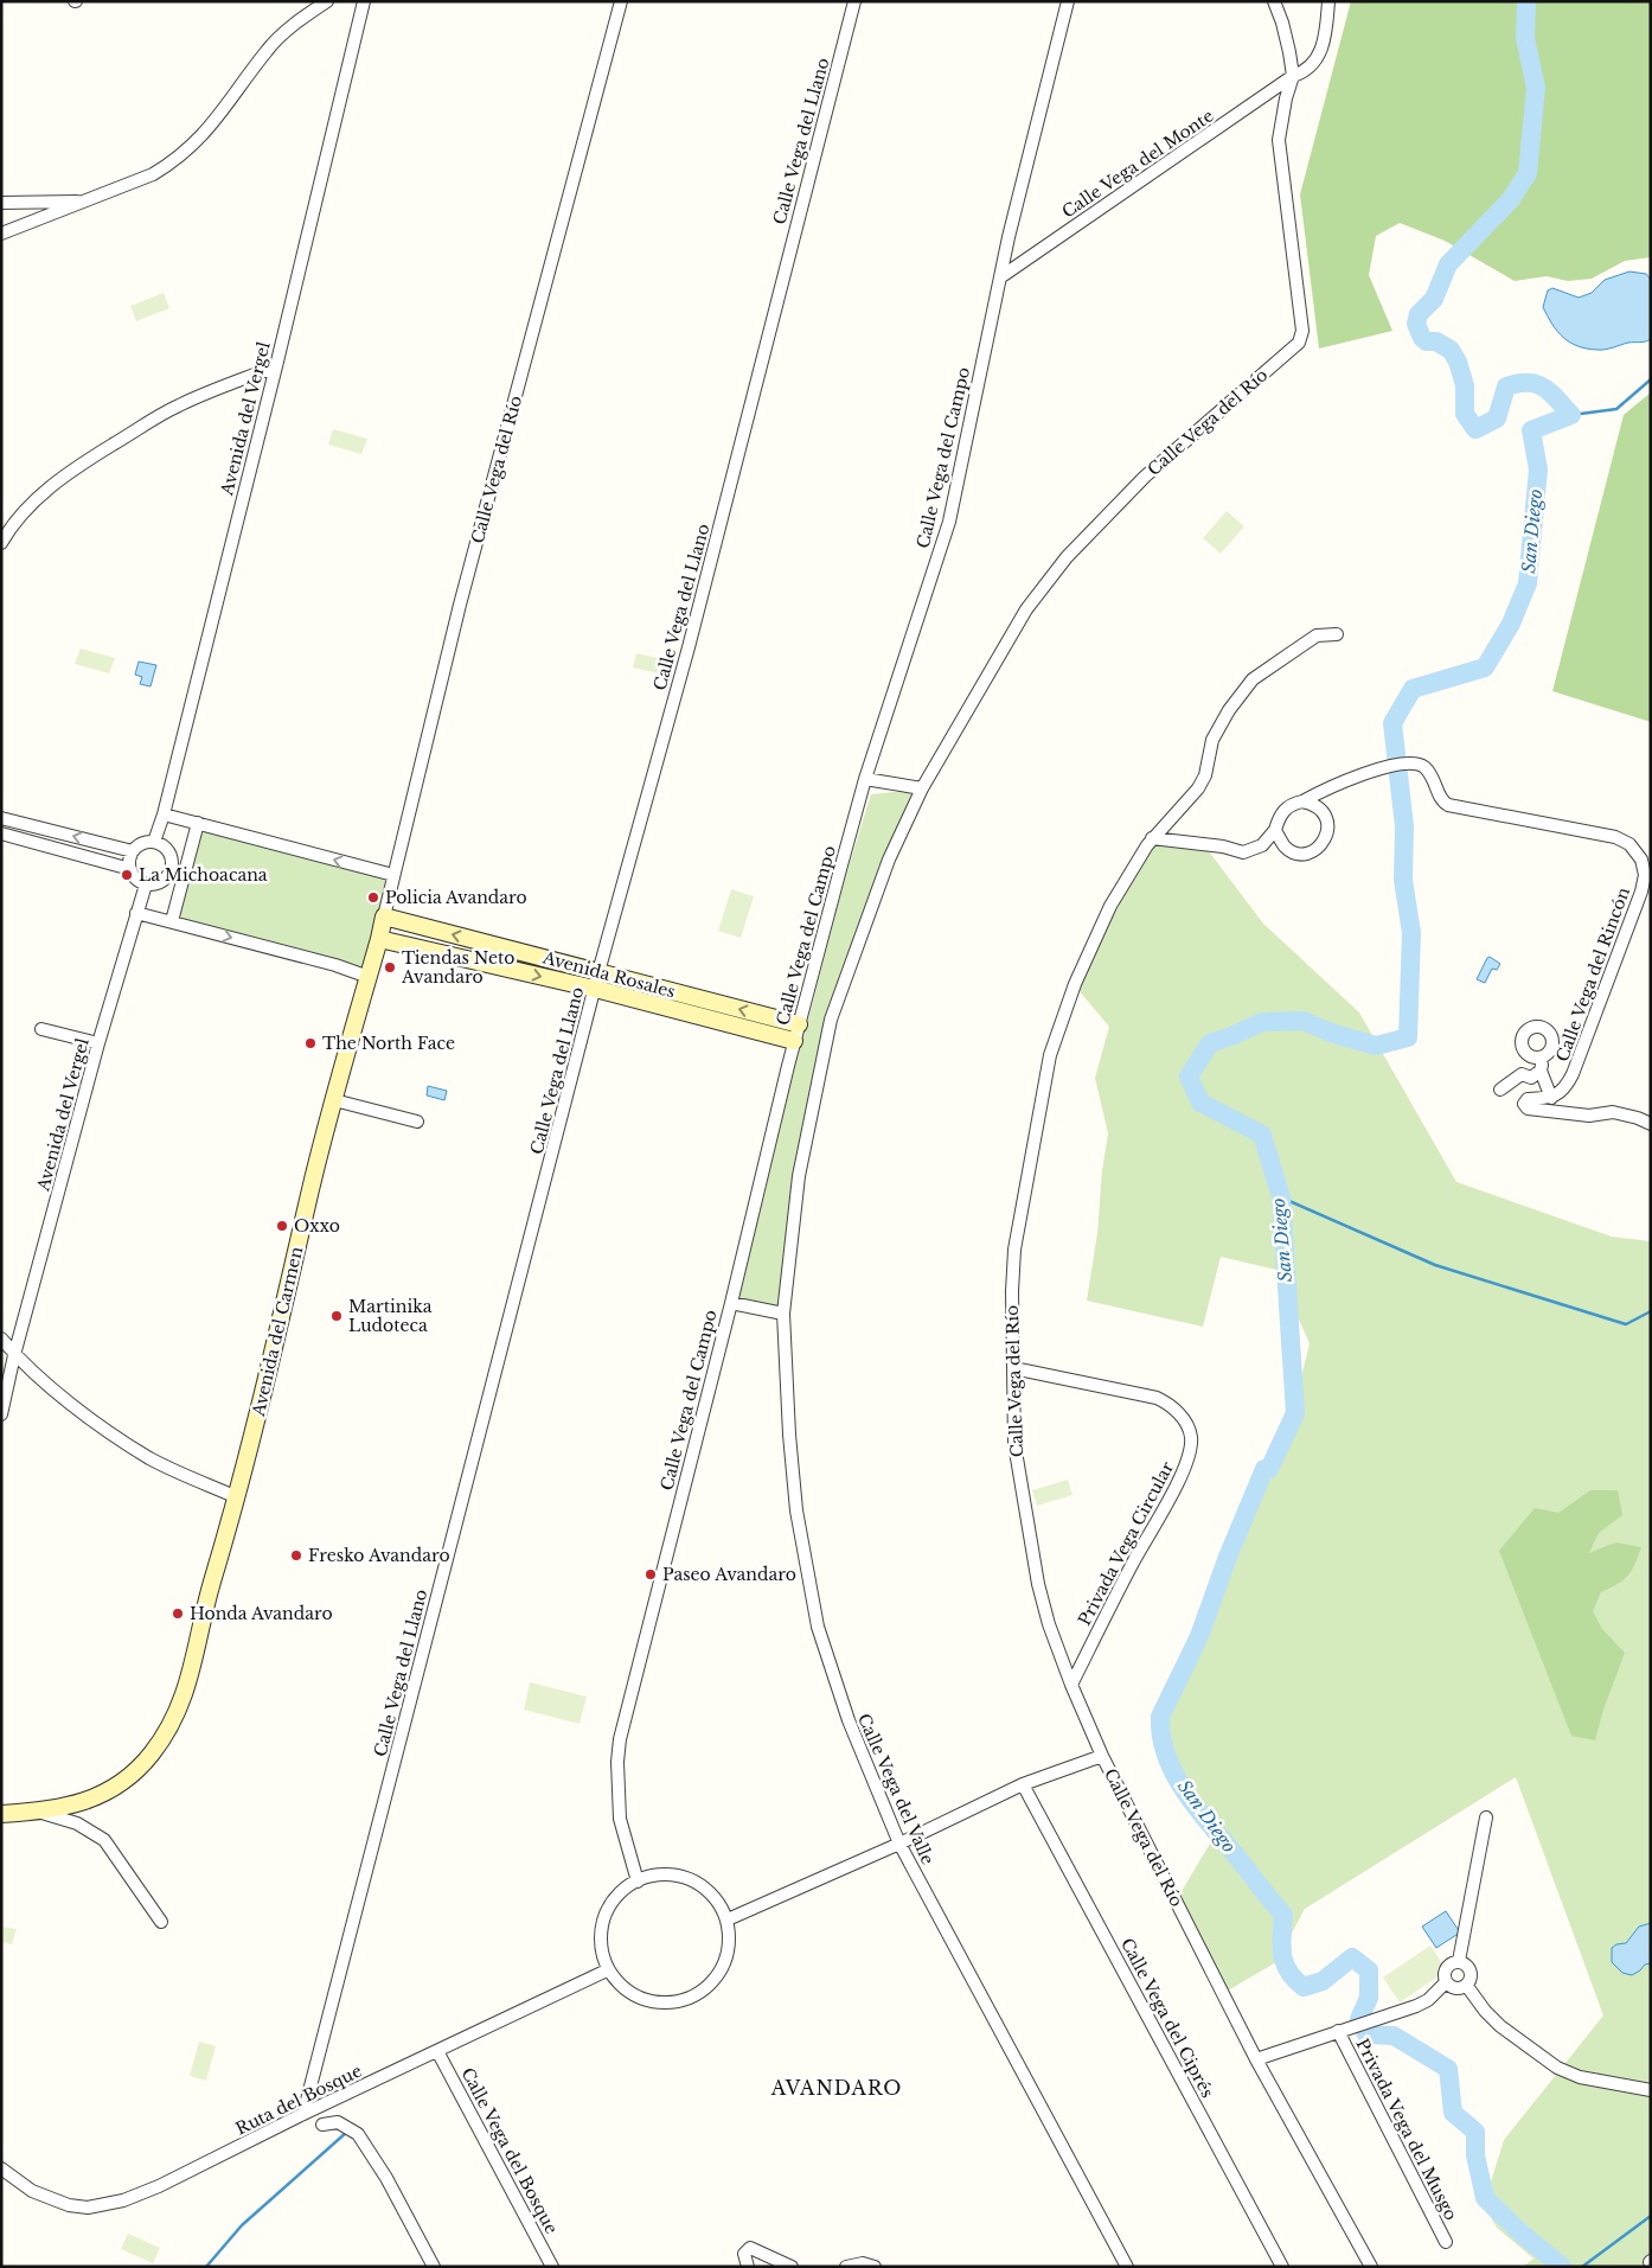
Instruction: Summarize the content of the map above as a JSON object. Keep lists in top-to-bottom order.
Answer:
{
  "streets": {
    "street": [
      "Calle Vega del Llano",
      "Calle Vega del Monte",
      "Avenida del Vergel",
      "Calle Vega del Río",
      "Calle Vega del Campo",
      "Avenida Rosales",
      "Calle Vega del Rincón",
      "Avenida del Carmen",
      "Privada Vega Circular",
      "Calle Vega del Valle",
      "Calle Vega del Ciprés",
      "Ruta del Bosque",
      "Privada Vega del Musgo",
      "Calle Vega del Bosque"
    ]
  },
  "crossings": [
    ["Calle Vega del Llano", "Avenida Rosales"],
    ["Calle Vega del Llano", "Ruta del Bosque"],
    ["Calle Vega del Monte", "Calle Vega del Río"],
    ["Calle Vega del Monte", "Calle Vega del Campo"],
    ["Calle Vega del Río", "Avenida Rosales"],
    ["Calle Vega del Río", "Avenida del Carmen"],
    ["Calle Vega del Río", "Privada Vega Circular"],
    ["Calle Vega del Campo", "Avenida Rosales"],
    ["Calle Vega del Campo", "Ruta del Bosque"],
    ["Avenida Rosales", "Avenida del Carmen"],
    ["Ruta del Bosque", "Calle Vega del Bosque"]
  ],
  "districts": ["AVANDARO"],
  "water": ["San Diego"],
  "places": [
    "La Michoacana",
    "Policia Avandaro",
    "Tiendas Neto Avandaro",
    "The North Face",
    "Oxxo",
    "Martinika Ludoteca",
    "Fresko Avandaro",
    "Paseo Avandaro",
    "Honda Avandaro"
  ]
}
